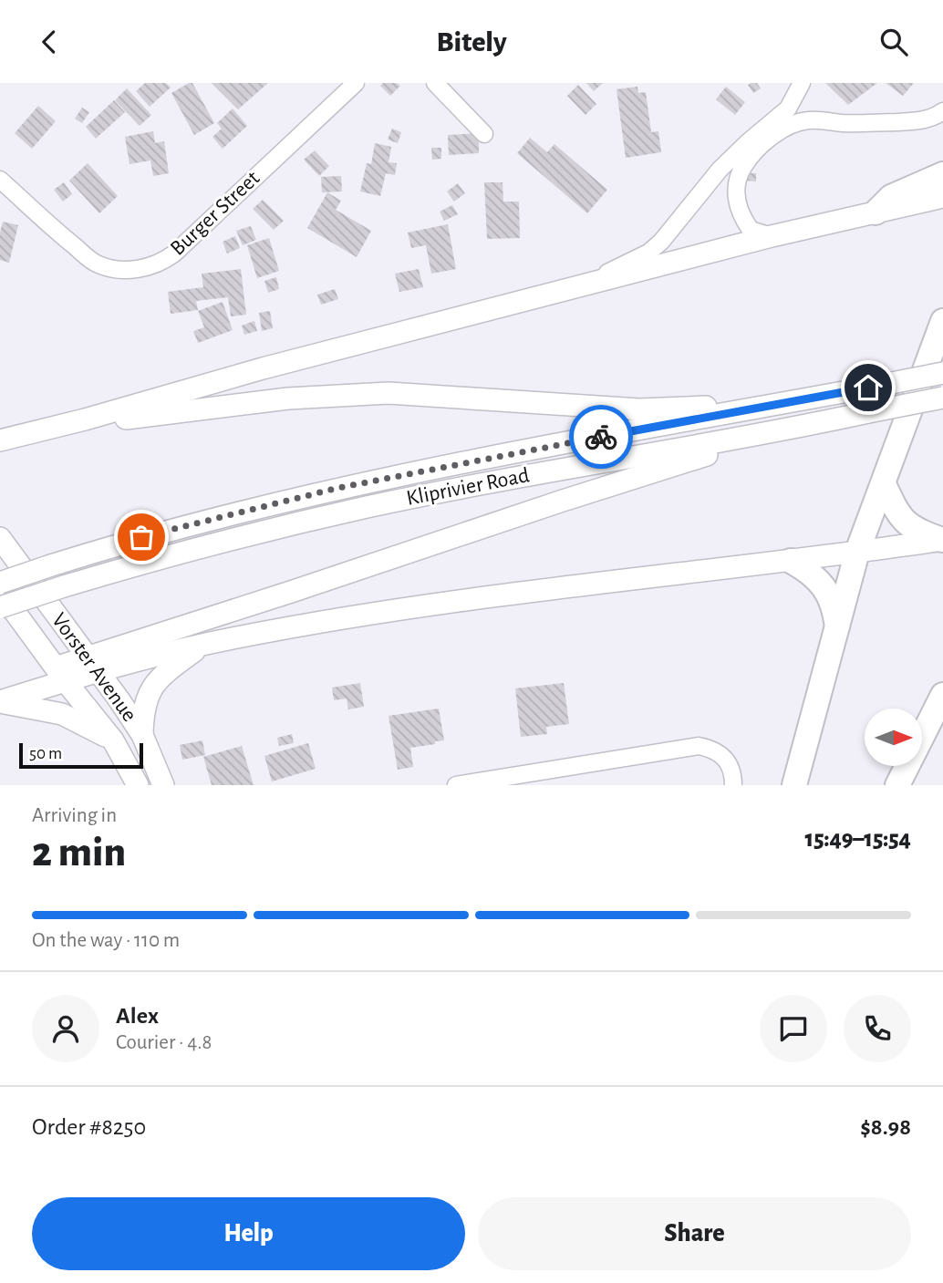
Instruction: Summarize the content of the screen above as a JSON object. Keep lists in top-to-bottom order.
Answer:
{
  "streets": {
    "main road": ["Kliprivier Road", "Vorster Avenue"],
    "street": ["Burger Street"]
  },
  "scale_bar": "50 m",
  "north": "right",
  "page": {
    "header": "Bitely",
    "scale": "50 m",
    "heading": ["2 min", "Arriving in", "15:49–15:54"],
    "panel": [
      "Alex",
      "Courier · 4.8",
      "Order #8250",
      "$8.98"
    ],
    "bar": "On the way · 110 m",
    "buttons": ["Help", "Share"]
  }
}
